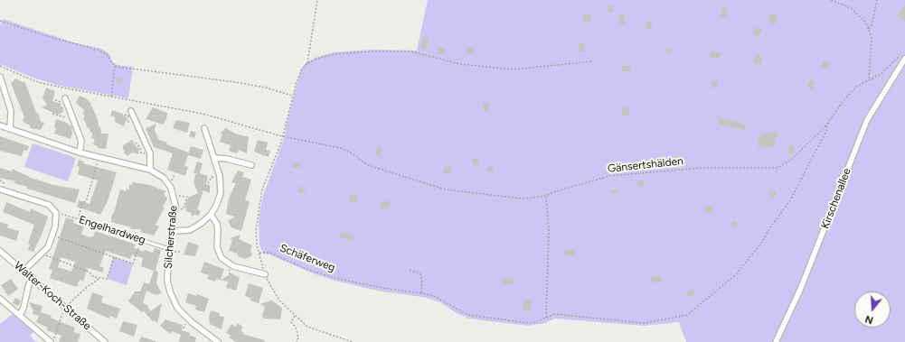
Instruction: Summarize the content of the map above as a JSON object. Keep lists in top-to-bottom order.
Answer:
{
  "streets": {
    "street": ["Kirschenallee", "Silcherstraße", "Walter-Koch-Straße"],
    "lane": ["Engelhardweg"],
    "path": ["Gänsertshälden", "Schäferweg"]
  },
  "crossings": [
    ["Gänsertshälden", "Kirschenallee"],
    ["Gänsertshälden", "Schäferweg"],
    ["Engelhardweg", "Silcherstraße"]
  ],
  "north": "bottom"
}
